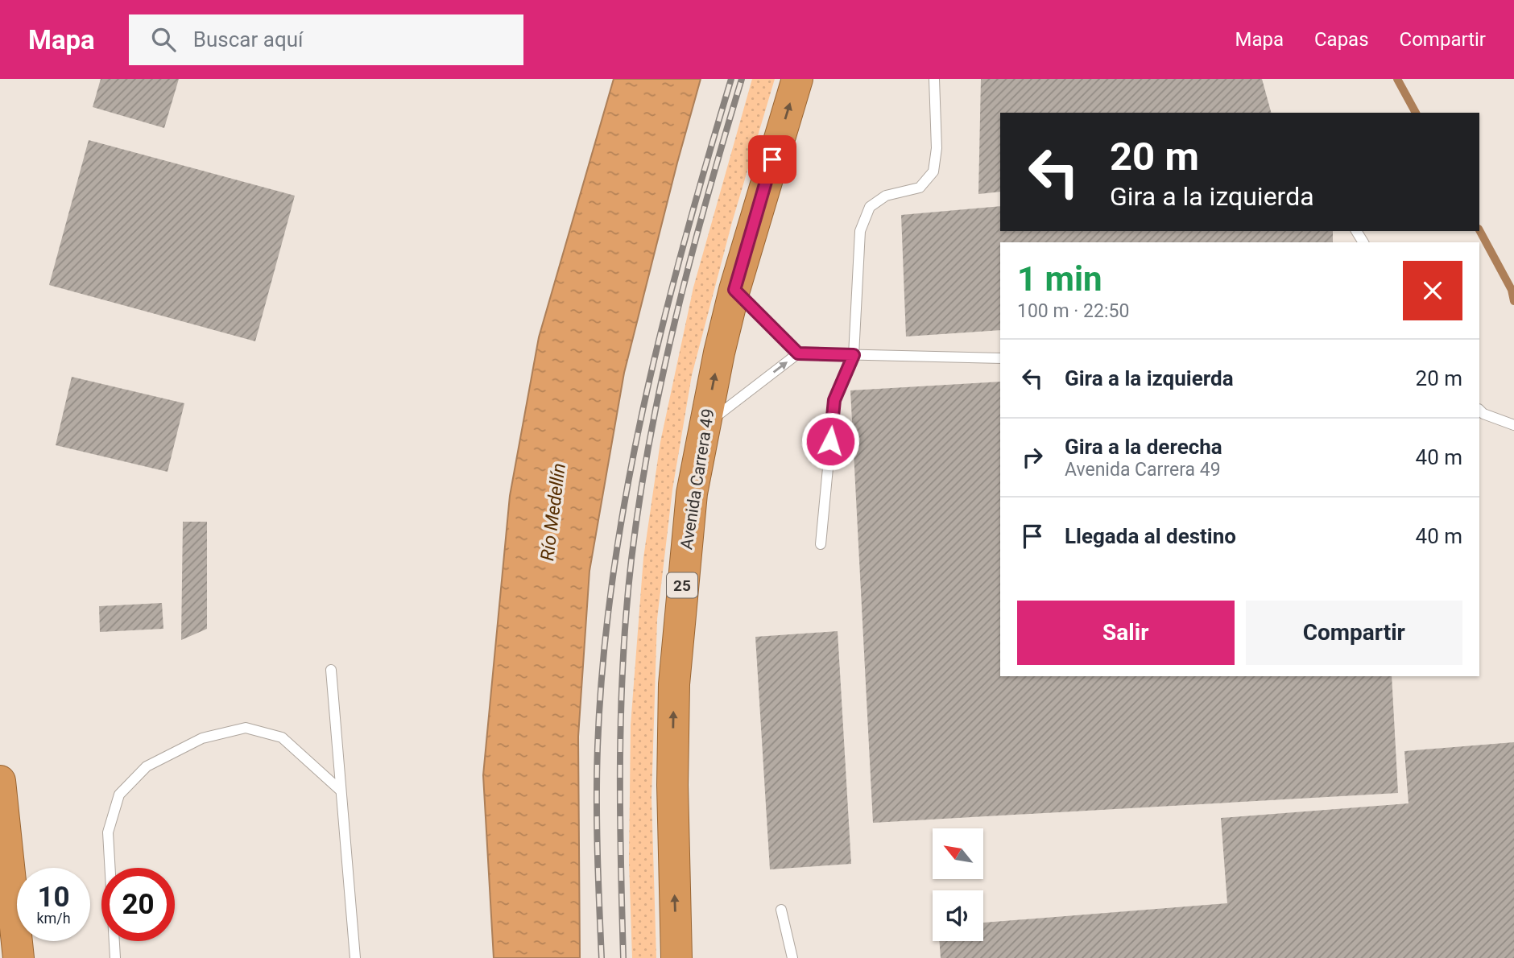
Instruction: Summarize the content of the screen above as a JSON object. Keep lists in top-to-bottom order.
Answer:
{
  "streets": {
    "highway": ["Avenida Carrera 49", "25"]
  },
  "one_way": ["Avenida Carrera 49"],
  "water": ["Río Medellín"],
  "north": "top left",
  "page": {
    "header": "Mapa",
    "search": "Buscar aquí",
    "nav": ["Mapa", "Capas", "Compartir"],
    "turn": ["20 m", "Gira a la izquierda"],
    "heading": ["1 min", "100 m · 22:50"],
    "list": [
      {
        "name": "Gira a la izquierda",
        "value": "20 m"
      },
      {
        "name": "Gira a la derecha",
        "note": "Avenida Carrera 49",
        "value": "40 m"
      },
      {
        "name": "Llegada al destino",
        "value": "40 m"
      }
    ],
    "buttons": ["Salir", "Compartir"],
    "speed": "10 km/h",
    "limit": "20"
  }
}
